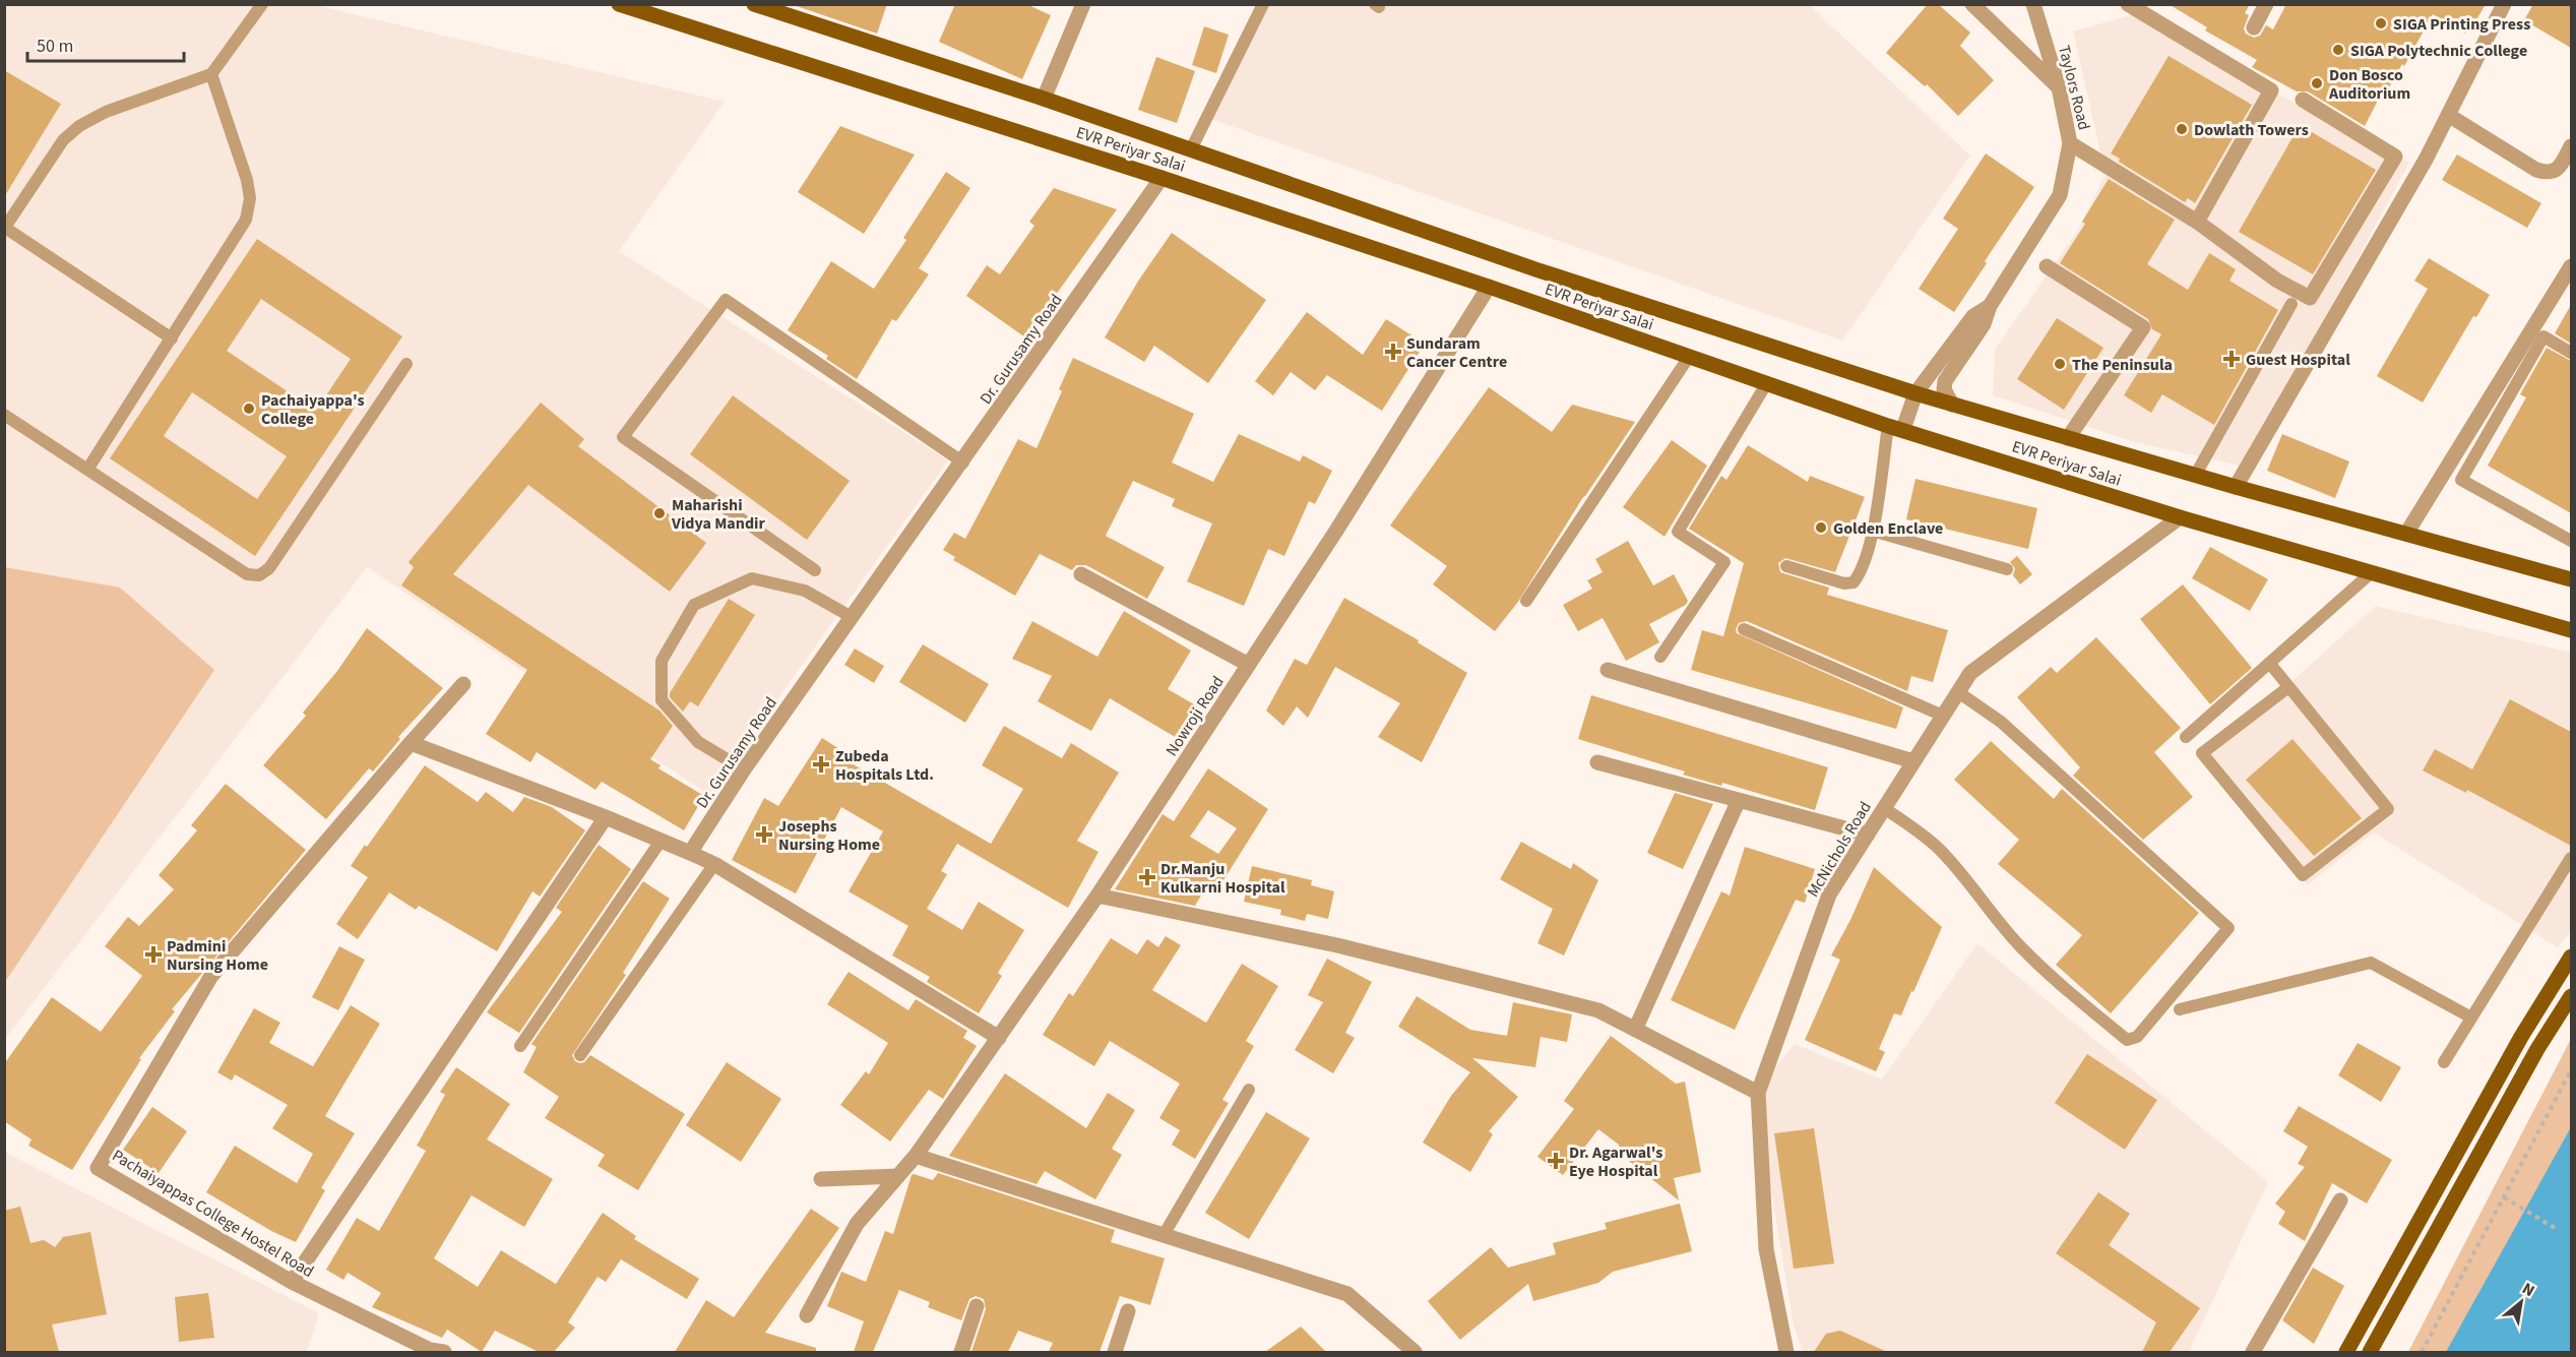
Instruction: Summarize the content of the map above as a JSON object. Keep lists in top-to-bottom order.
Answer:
{
  "streets": {
    "main road": ["EVR Periyar Salai"],
    "street": [
      "Taylors Road",
      "Dr. Gurusamy Road",
      "Nowroji Road",
      "McNichols Road",
      "Pachaiyappas College Hostel Road"
    ]
  },
  "crossings": [
    ["Taylors Road", "EVR Periyar Salai"],
    ["EVR Periyar Salai", "Dr. Gurusamy Road"],
    ["EVR Periyar Salai", "Nowroji Road"],
    ["EVR Periyar Salai", "McNichols Road"]
  ],
  "places": {
    "other": [
      "SIGA Printing Press",
      "SIGA Polytechnic College",
      "Don Bosco Auditorium",
      "Dowlath Towers",
      "The Peninsula",
      "Pachaiyappa's College",
      "Maharishi Vidya Mandir",
      "Golden Enclave"
    ],
    "health": [
      "Sundaram Cancer Centre",
      "Guest Hospital",
      "Zubeda Hospitals Ltd.",
      "Josephs Nursing Home",
      "Dr.Manju Kulkarni Hospital",
      "Padmini Nursing Home",
      "Dr. Agarwal's Eye Hospital"
    ]
  },
  "scale_bar": "50 m",
  "north": "top right"
}
